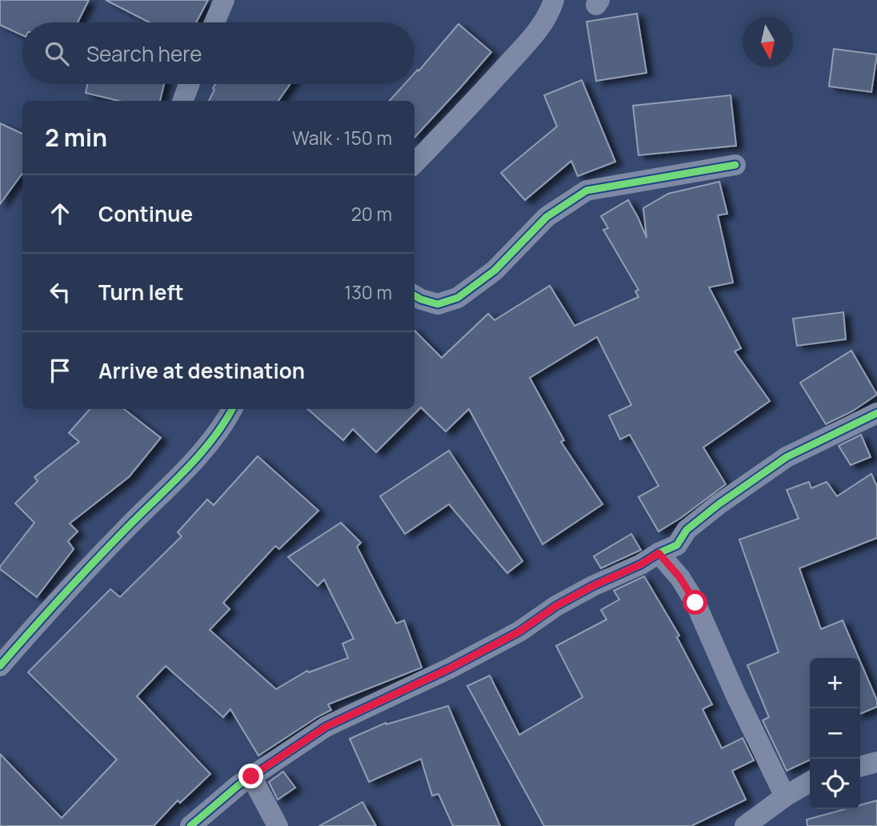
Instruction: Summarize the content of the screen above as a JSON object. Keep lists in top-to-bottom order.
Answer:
{
  "north": "bottom",
  "page": {
    "search": "Search here",
    "heading": ["2 min", "Walk · 150 m"],
    "list": [
      ["Continue", "20 m"],
      ["Turn left", "130 m"],
      "Arrive at destination"
    ],
    "map_buttons": ["+", "−"]
  }
}
